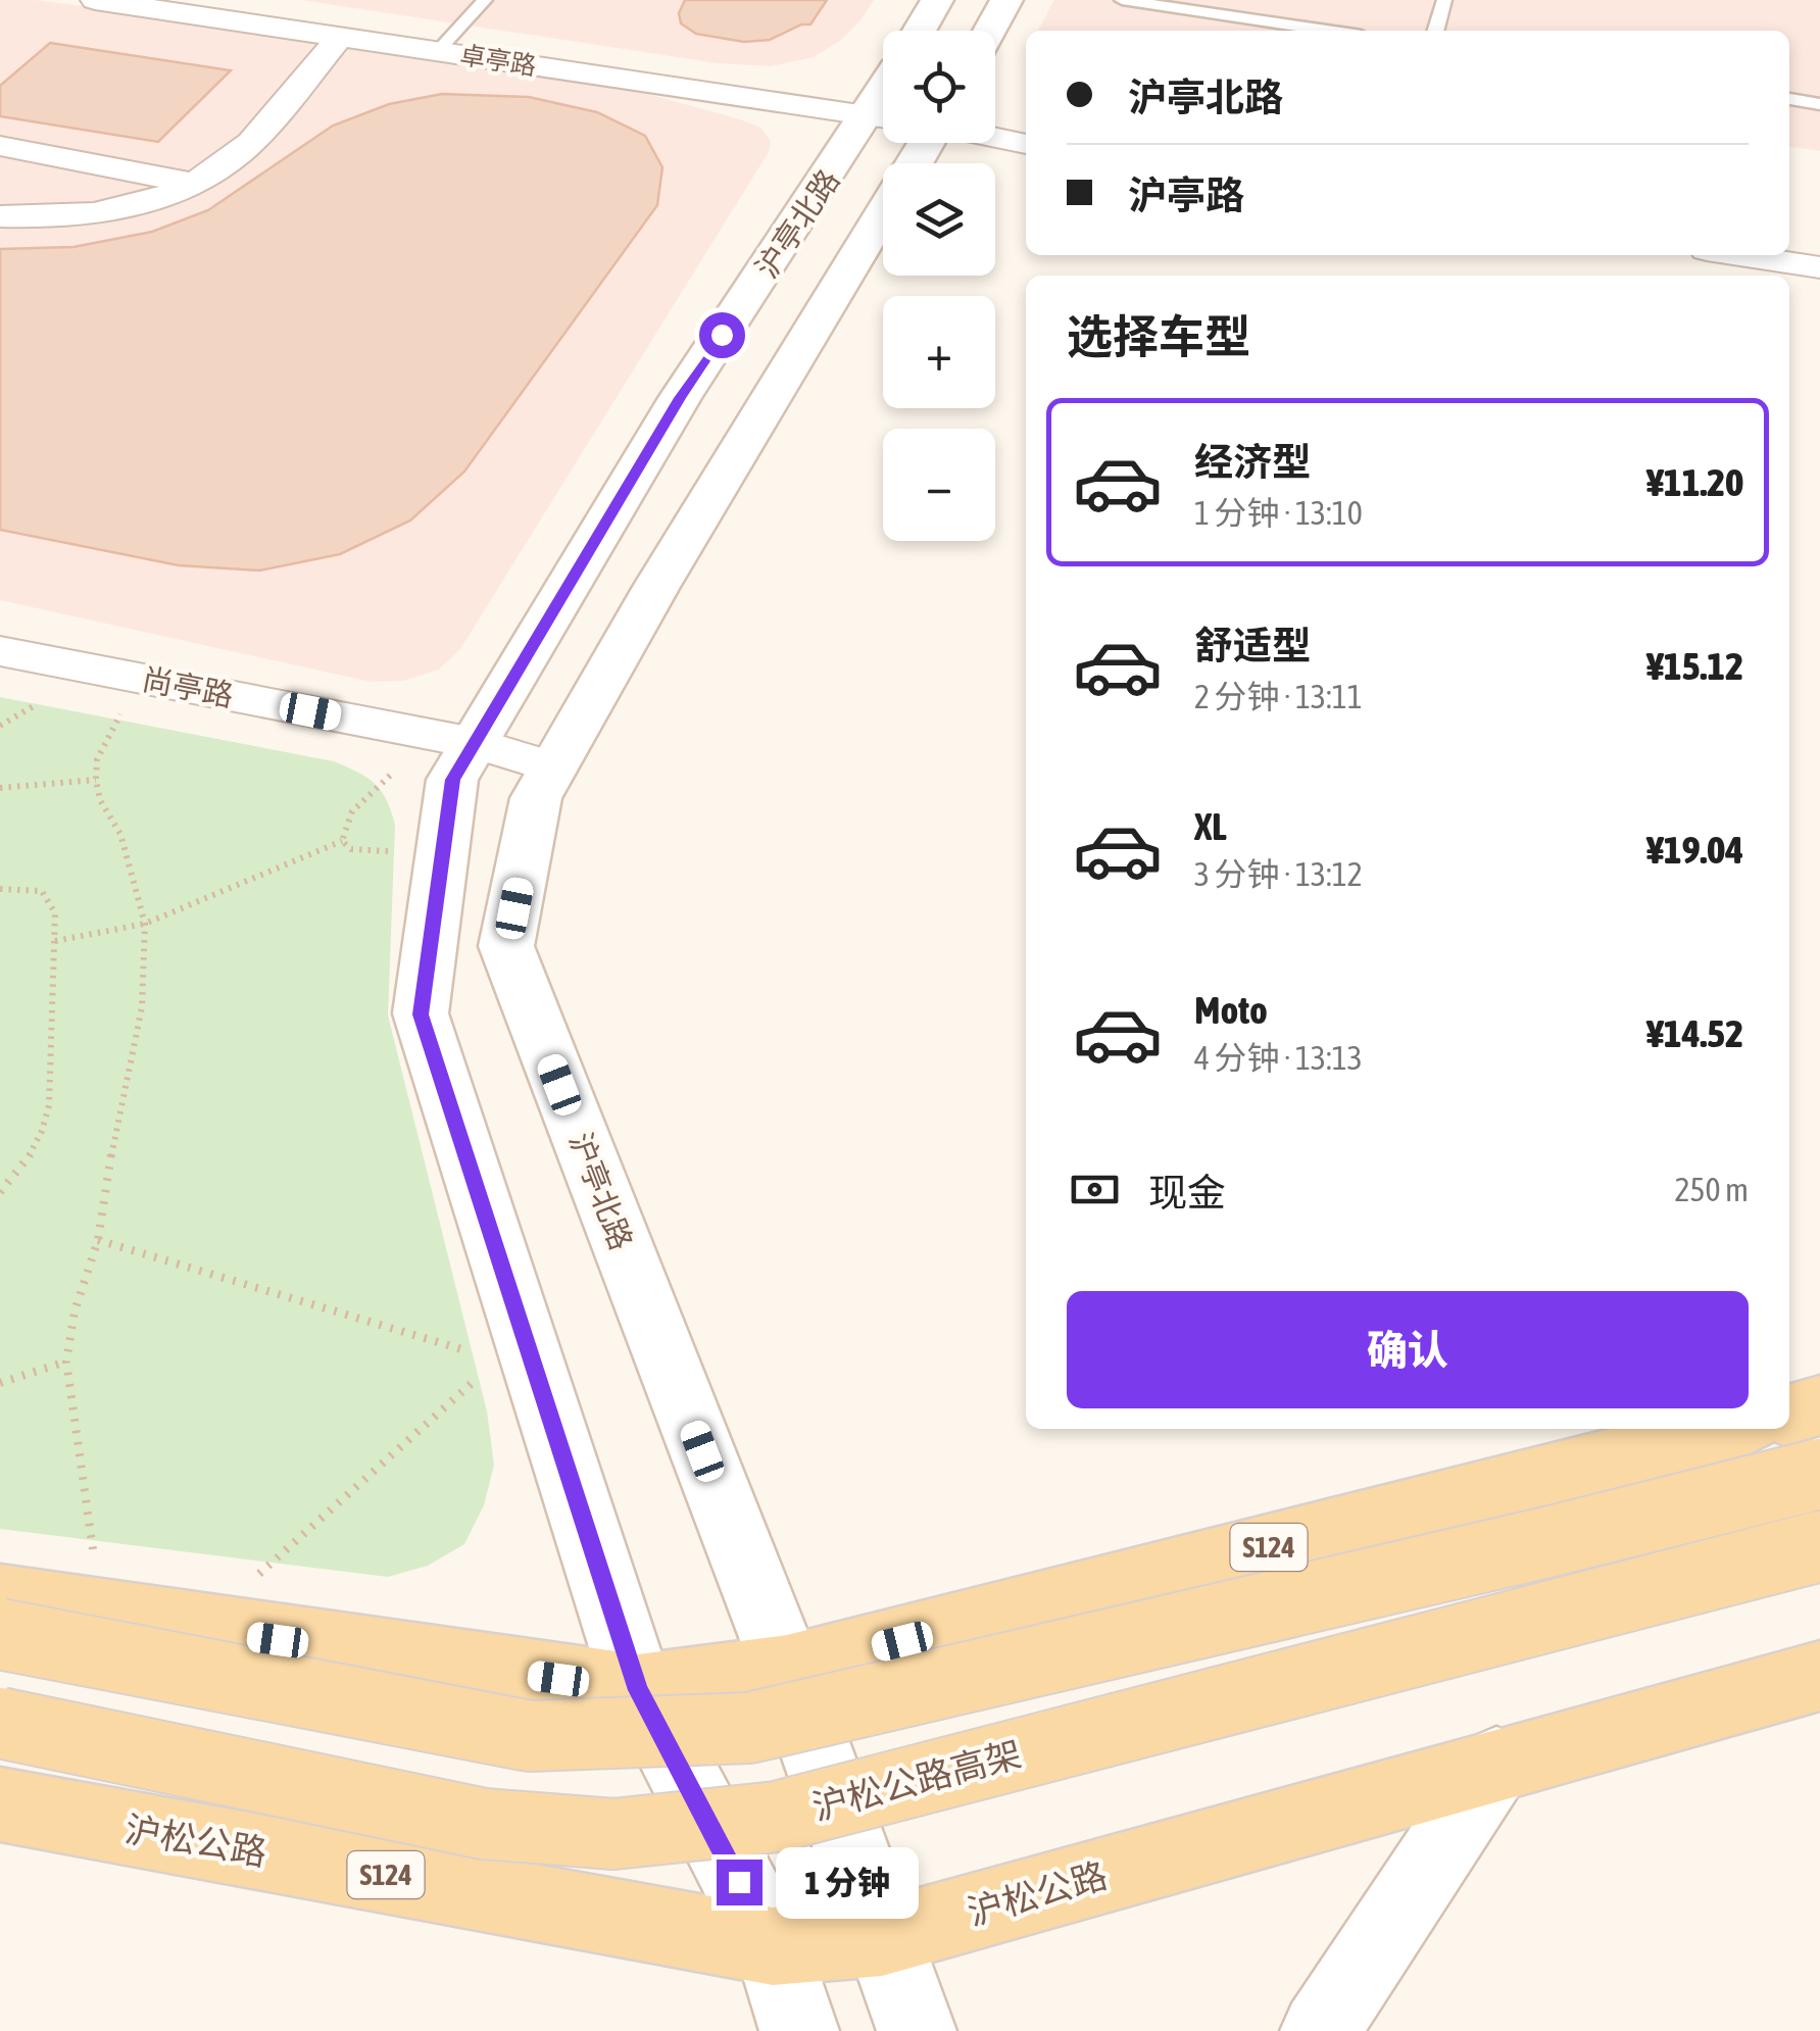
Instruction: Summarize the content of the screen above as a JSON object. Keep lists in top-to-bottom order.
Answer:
{
  "streets": {
    "main road": ["S124", "沪松公路高架", "沪松公路"],
    "street": ["卓亭路", "沪亭北路", "尚亭路"]
  },
  "crossings": [
    ["沪亭北路", "尚亭路"],
    ["沪亭北路", "S124"],
    ["沪亭北路", "沪松公路"]
  ],
  "page": {
    "map_buttons": ["+", "−"],
    "banner": ["沪亭北路", "沪亭路"],
    "heading": "选择车型",
    "list": [
      {
        "name": "经济型",
        "note": "1 分钟 · 13:10",
        "value": "¥11.20"
      },
      {
        "name": "舒适型",
        "note": "2 分钟 · 13:11",
        "value": "¥15.12"
      },
      {
        "name": "XL",
        "note": "3 分钟 · 13:12",
        "value": "¥19.04"
      },
      {
        "name": "Moto",
        "note": "4 分钟 · 13:13",
        "value": "¥14.52"
      }
    ],
    "pay": ["现金", "250 m"],
    "buttons": "确认",
    "bubble": "1 分钟"
  }
}
